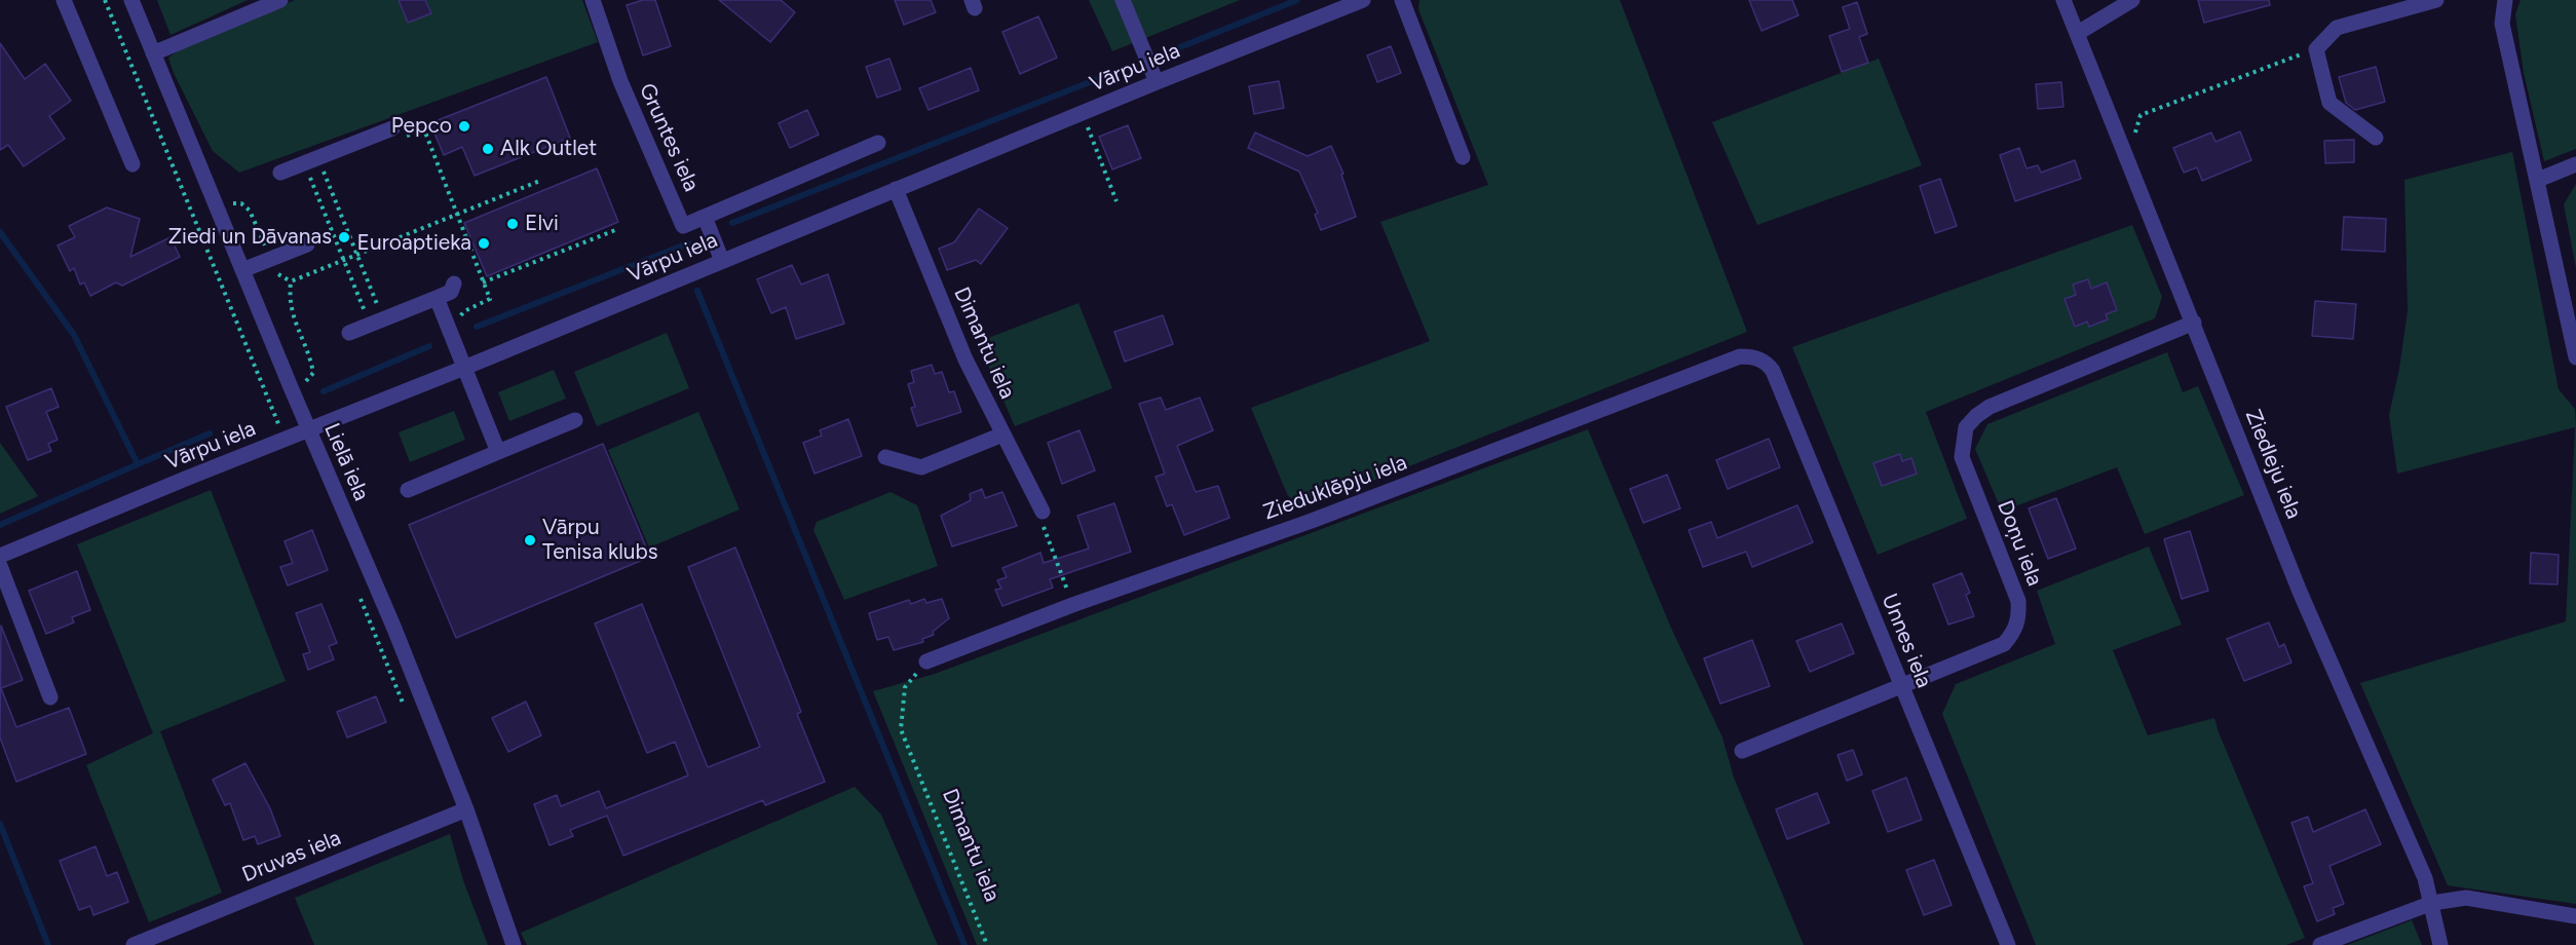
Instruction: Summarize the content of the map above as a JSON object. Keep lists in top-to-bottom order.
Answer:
{
  "streets": {
    "street": [
      "Vārpu iela",
      "Gruntes iela",
      "Dimantu iela",
      "Lielā iela",
      "Ziedleju iela",
      "Zieduklēpju iela",
      "Doņu iela",
      "Unnes iela",
      "Druvas iela"
    ]
  },
  "crossings": [
    ["Vārpu iela", "Gruntes iela"],
    ["Vārpu iela", "Dimantu iela"],
    ["Vārpu iela", "Lielā iela"],
    ["Dimantu iela", "Zieduklēpju iela"],
    ["Lielā iela", "Druvas iela"],
    ["Ziedleju iela", "Doņu iela"],
    ["Zieduklēpju iela", "Unnes iela"],
    ["Doņu iela", "Unnes iela"]
  ],
  "places": [
    "Pepco",
    "Alk Outlet",
    "Elvi",
    "Ziedi un Dāvanas",
    "Euroaptieka",
    "Vārpu Tenisa klubs"
  ]
}
